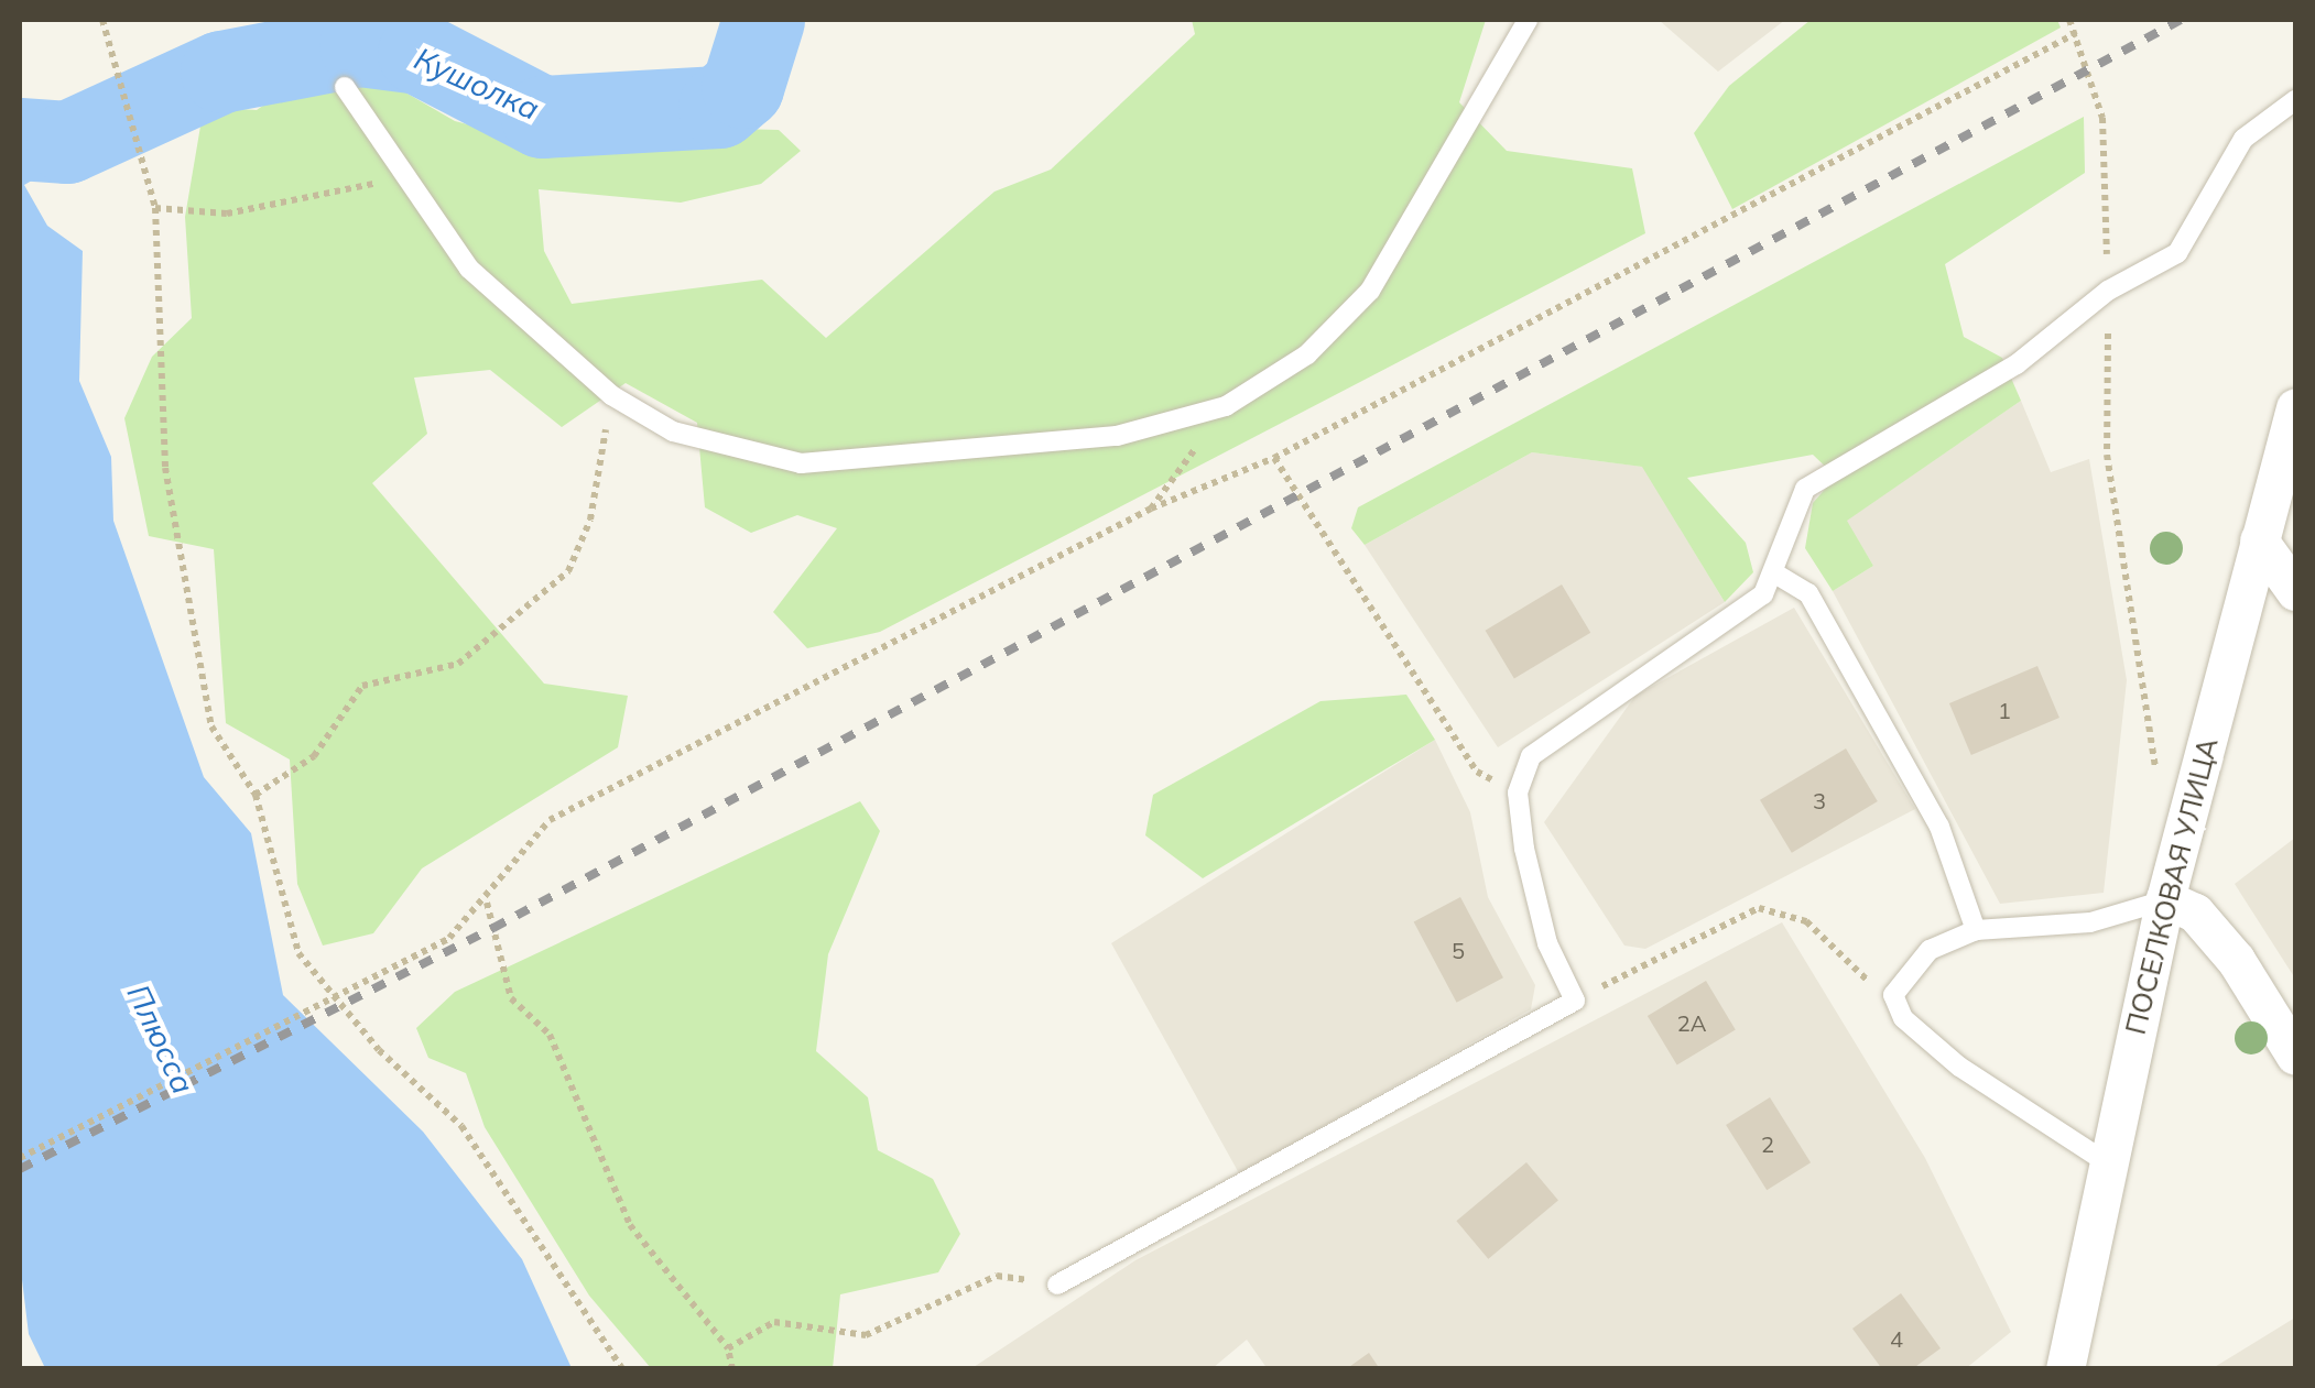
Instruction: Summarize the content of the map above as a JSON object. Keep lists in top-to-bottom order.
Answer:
{
  "streets": {
    "street": ["ПОСЕЛКОВАЯ УЛИЦА"]
  },
  "water": ["Кушолка", "Плюсса"],
  "house_numbers": [
    "1",
    "3",
    "5",
    "2А",
    "2",
    "4"
  ]
}
